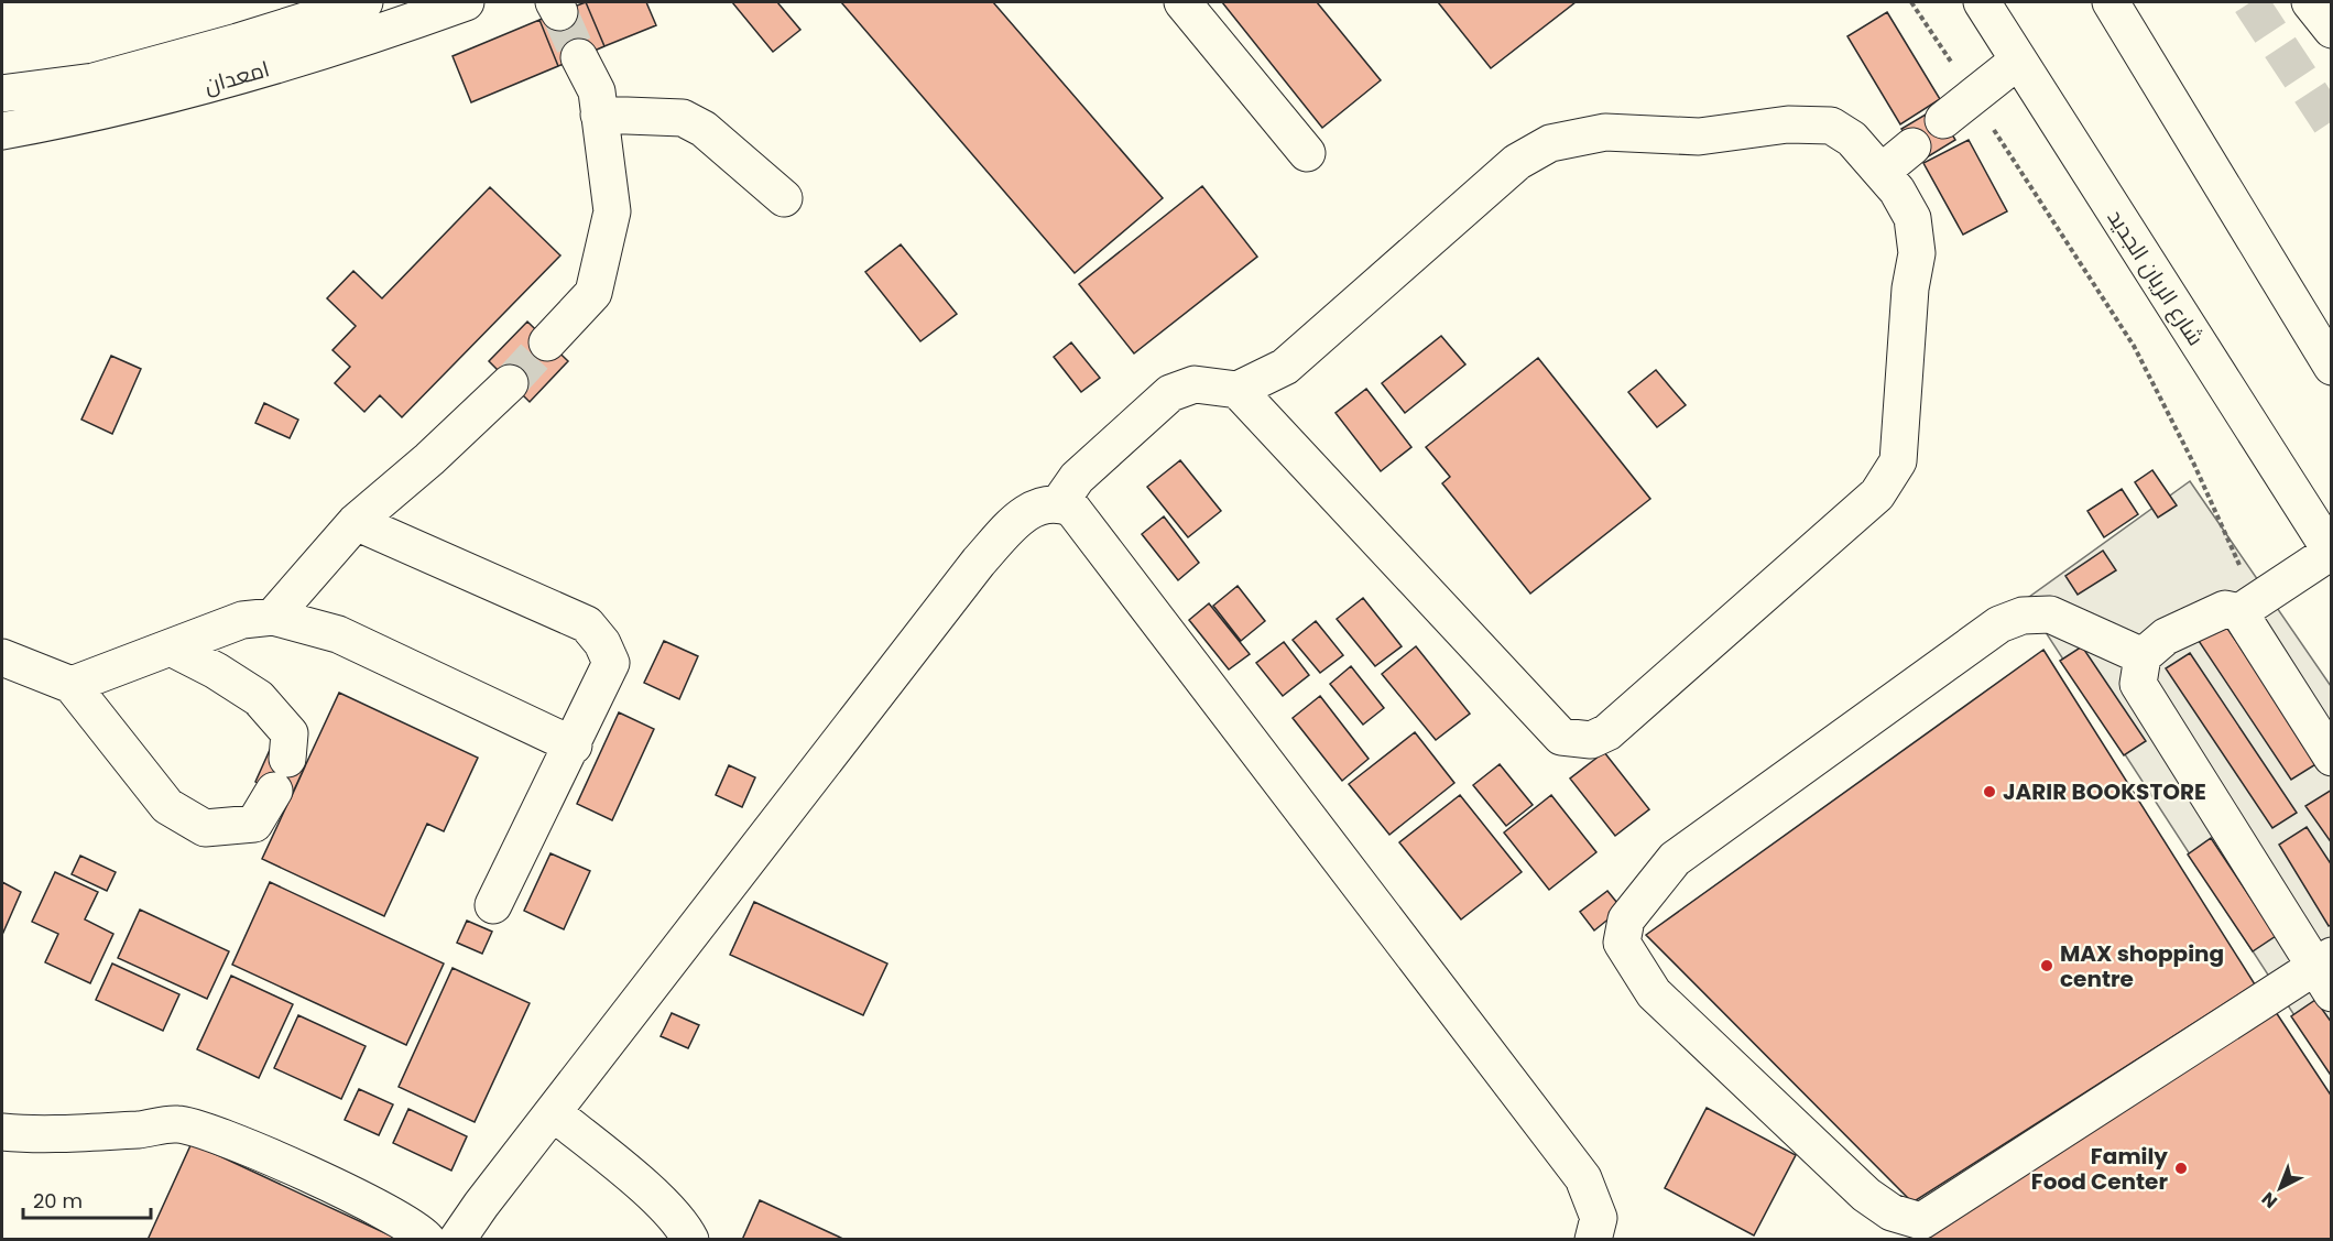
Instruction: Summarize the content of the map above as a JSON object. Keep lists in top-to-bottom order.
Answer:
{
  "streets": {
    "main road": ["امعدان", "شارع الريان الجديد"]
  },
  "places": ["JARIR BOOKSTORE", "MAX shopping centre", "Family Food Center"],
  "scale_bar": "20 m",
  "north": "bottom left"
}
